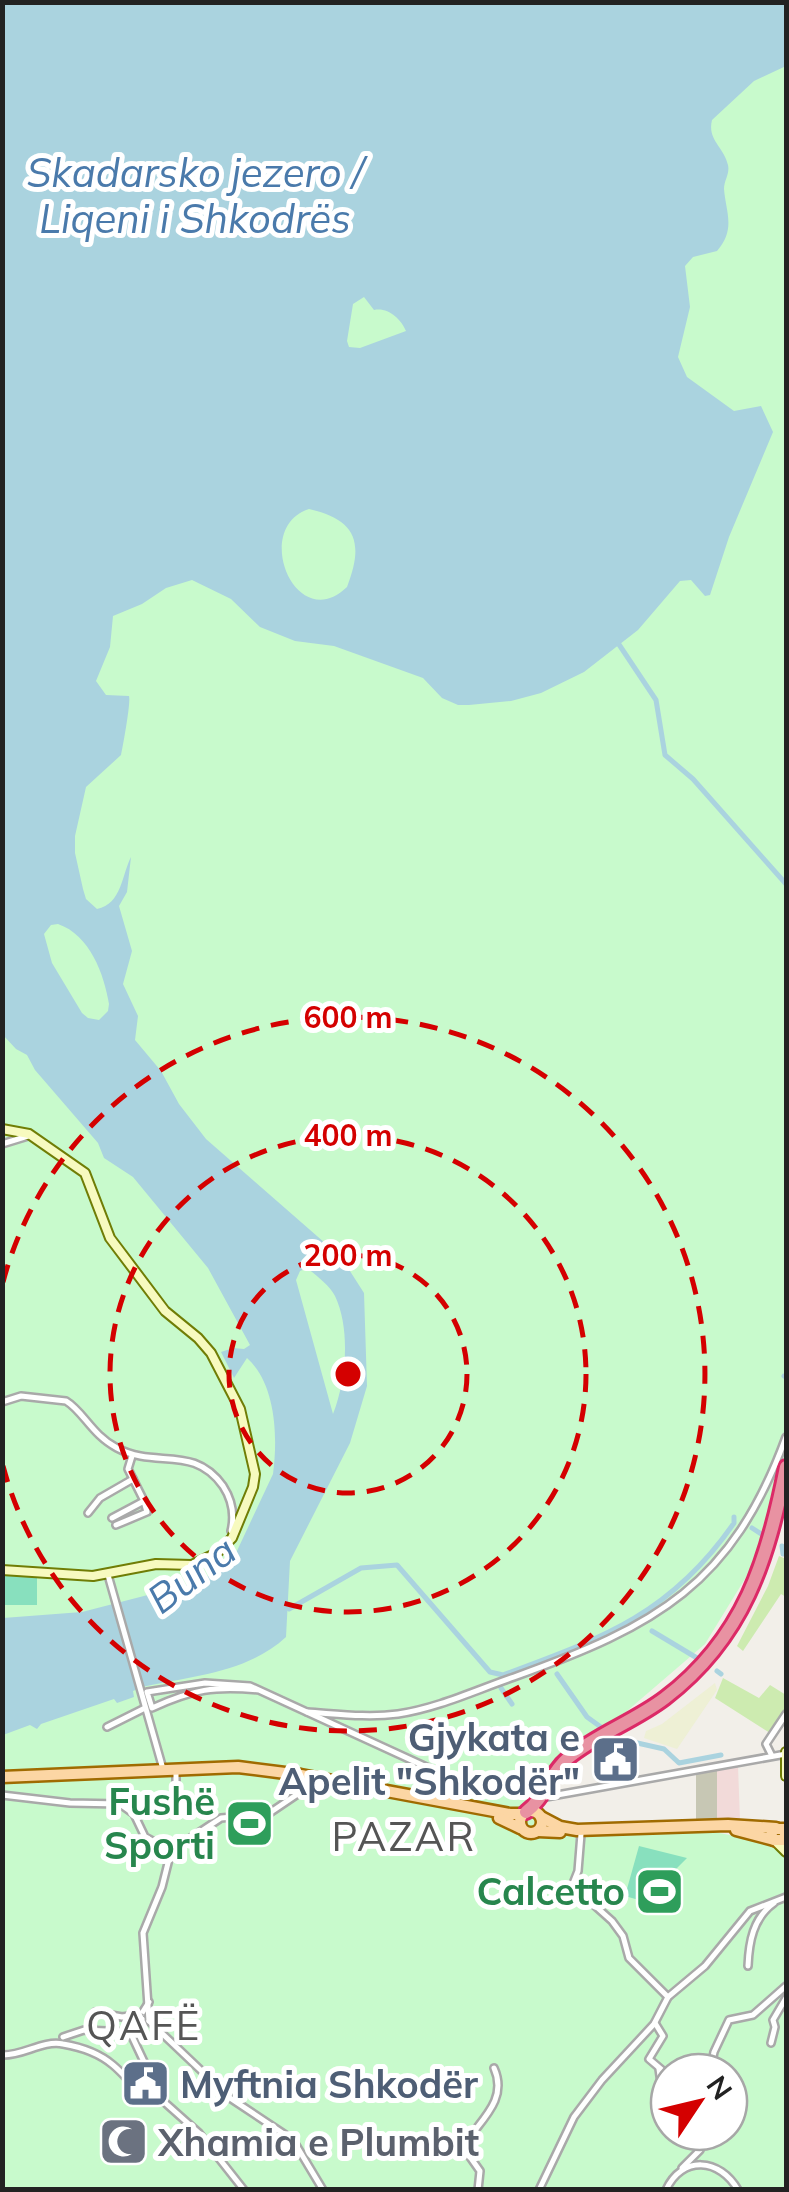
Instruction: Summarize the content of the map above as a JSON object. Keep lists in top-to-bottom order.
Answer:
{
  "districts": ["PAZAR", "QAFË"],
  "water": ["Skadarsko jezero / Liqeni i Shkodrës", "Buna"],
  "places": {
    "public building": ["Gjykata e Apelit \"Shkodër\"", "Myftnia Shkodër"],
    "sports": ["Fushë Sporti", "Calcetto"],
    "mosque": ["Xhamia e Plumbit"]
  },
  "north": "top right",
  "rings": ["600 m", "400 m", "200 m"]
}
